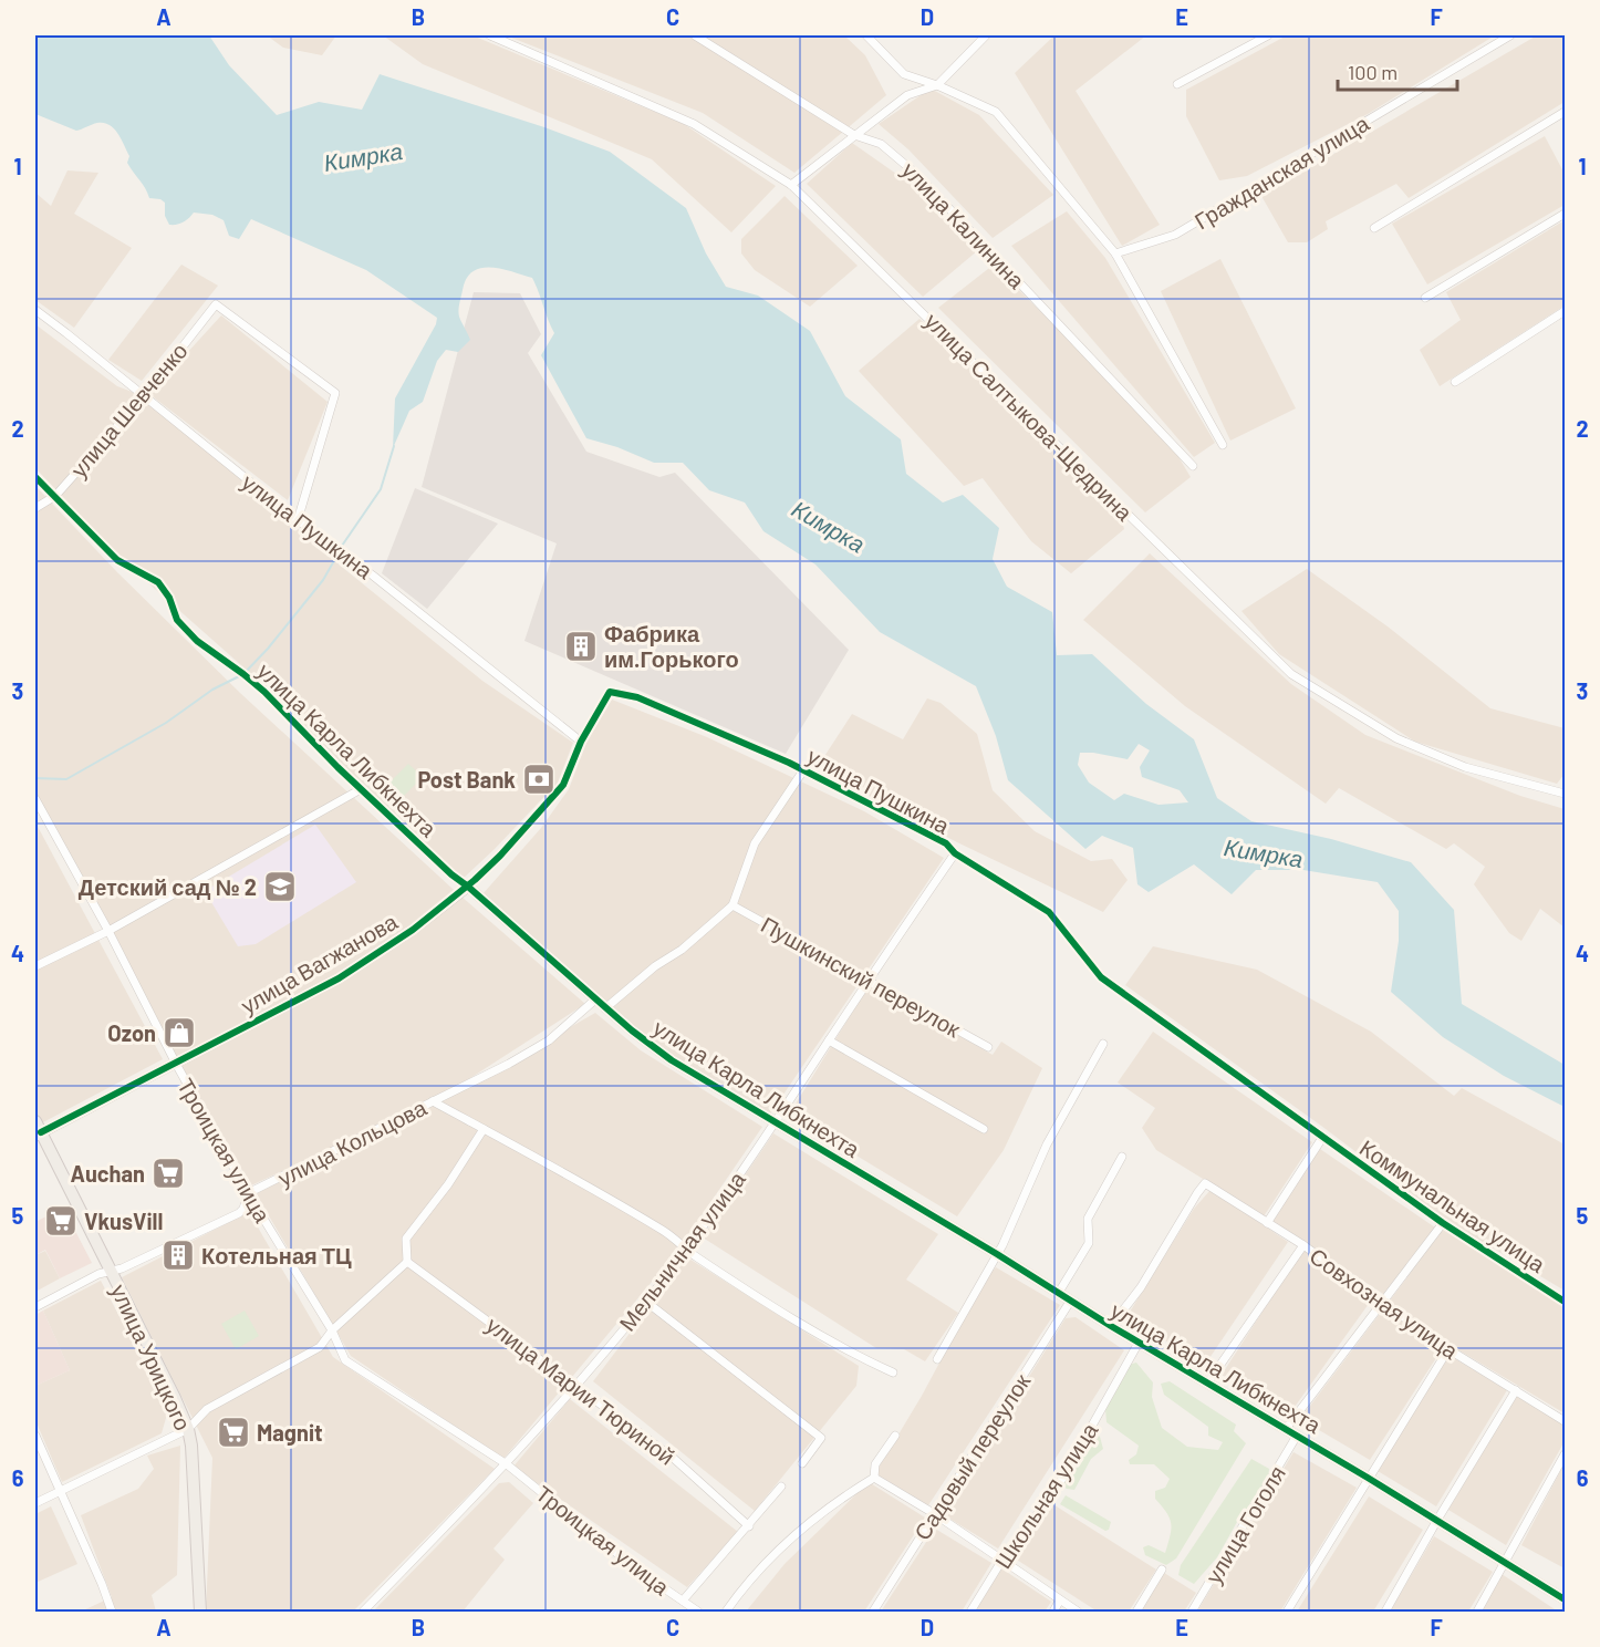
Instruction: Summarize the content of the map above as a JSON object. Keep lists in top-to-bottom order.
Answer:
{
  "streets": {
    "main road": ["улица Урицкого"],
    "street": [
      "Гражданская улица",
      "улица Калинина",
      "улица Шевченко",
      "улица Салтыкова-Щедрина",
      "улица Пушкина",
      "улица Карла Либкнехта",
      "улица Вагжанова",
      "Пушкинский переулок",
      "улица Кольцова",
      "Троицкая улица",
      "Коммунальная улица",
      "Мельничная улица",
      "Совхозная улица",
      "улица Марии Тюриной",
      "Садовый переулок",
      "Школьная улица",
      "улица Гоголя"
    ]
  },
  "crossings": [
    ["улица Шевченко", "улица Пушкина"],
    ["улица Шевченко", "улица Карла Либкнехта"],
    ["улица Пушкина", "улица Вагжанова"],
    ["улица Пушкина", "Коммунальная улица"],
    ["улица Пушкина", "Мельничная улица"],
    ["улица Карла Либкнехта", "улица Вагжанова"],
    ["улица Карла Либкнехта", "улица Кольцова"],
    ["улица Карла Либкнехта", "Мельничная улица"],
    ["улица Карла Либкнехта", "Совхозная улица"],
    ["улица Карла Либкнехта", "Садовый переулок"],
    ["улица Карла Либкнехта", "Школьная улица"],
    ["улица Карла Либкнехта", "улица Гоголя"],
    ["улица Вагжанова", "Троицкая улица"],
    ["улица Вагжанова", "улица Урицкого"],
    ["Пушкинский переулок", "Мельничная улица"],
    ["улица Кольцова", "Троицкая улица"],
    ["улица Кольцова", "улица Урицкого"],
    ["Троицкая улица", "Мельничная улица"],
    ["Мельничная улица", "улица Марии Тюриной"]
  ],
  "water": ["Кимрка"],
  "places": {
    "building": ["Фабрика им.Горького", "Котельная ТЦ"],
    "bank": ["Post Bank"],
    "school or university": ["Детский сад № 2"],
    "shop": ["Ozon"],
    "supermarket": ["Auchan", "VkusVill", "Magnit"]
  },
  "scale_bar": "100 m",
  "grid": {
    "columns": [
      "A",
      "B",
      "C",
      "D",
      "E",
      "F"
    ],
    "rows": [
      "1",
      "2",
      "3",
      "4",
      "5",
      "6"
    ]
  }
}
